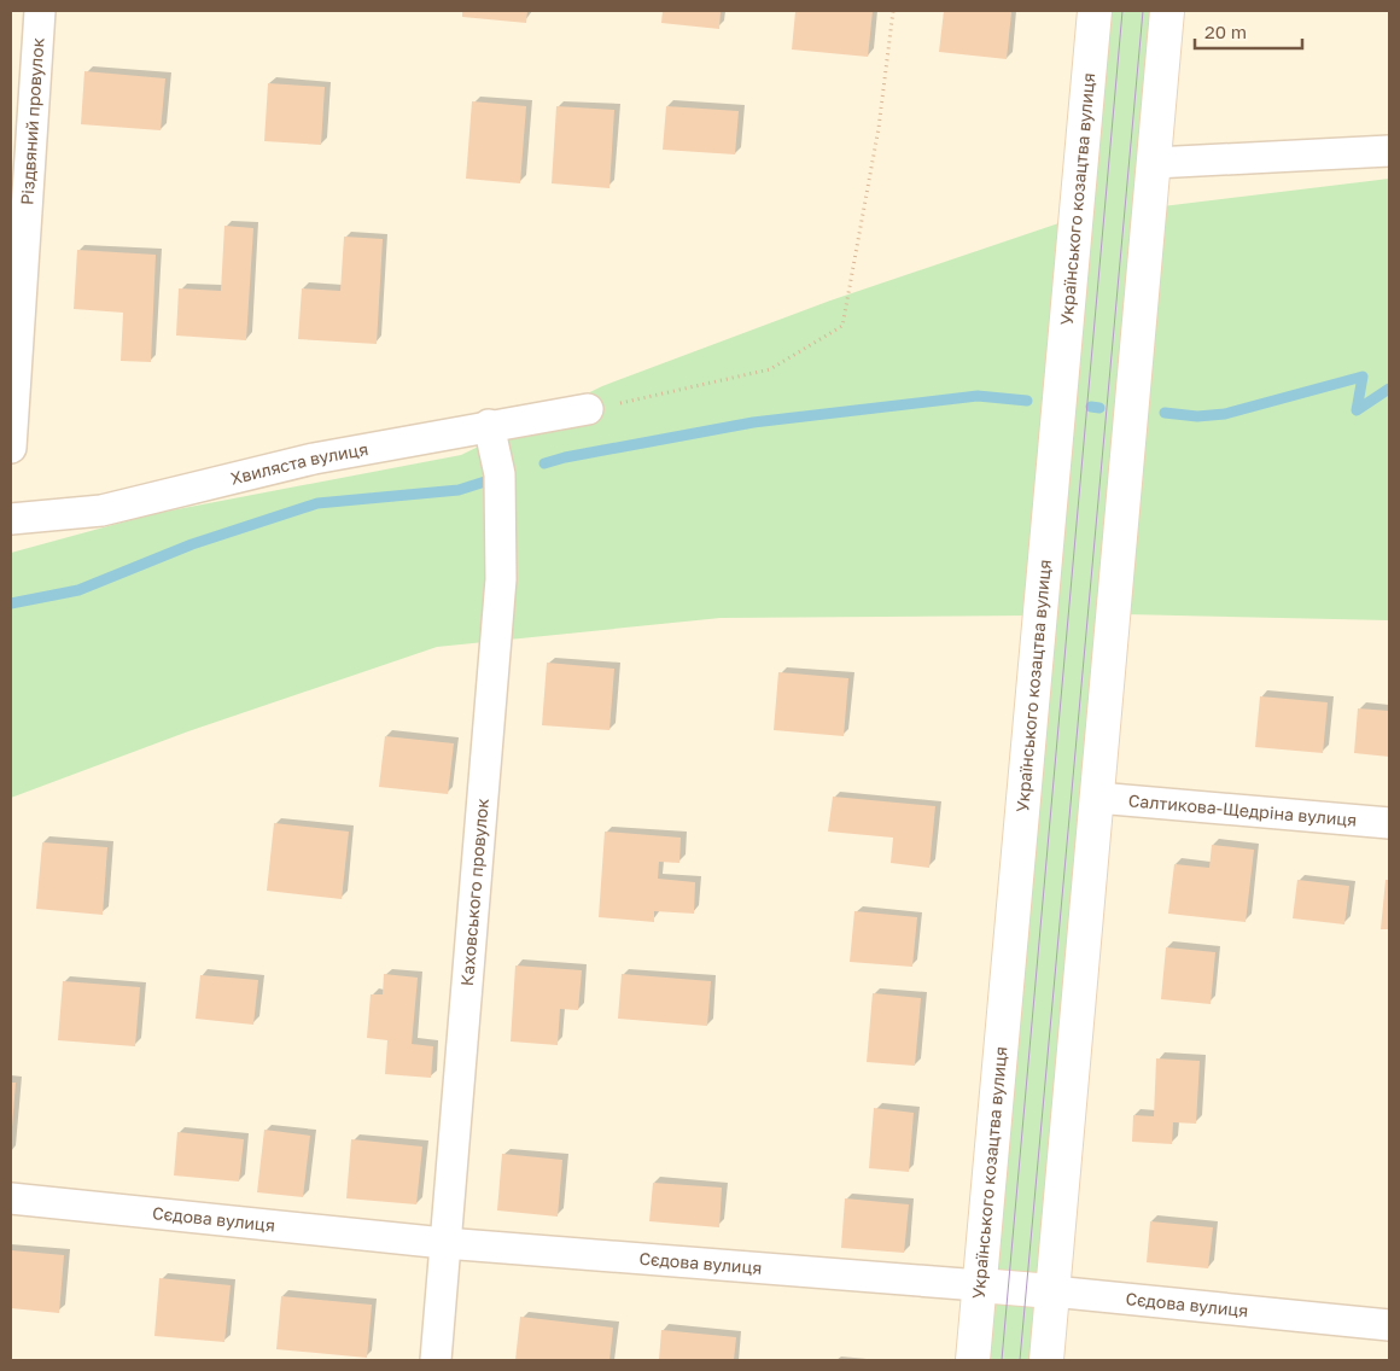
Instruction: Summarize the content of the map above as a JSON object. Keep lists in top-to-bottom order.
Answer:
{
  "streets": {
    "street": [
      "Різдвяний провулок",
      "Українського козацтва вулиця",
      "Хвиляста вулиця",
      "Салтикова-Щедріна вулиця",
      "Каховського провулок",
      "Сєдова вулиця"
    ]
  },
  "crossings": [
    ["Українського козацтва вулиця", "Сєдова вулиця"],
    ["Хвиляста вулиця", "Каховського провулок"],
    ["Каховського провулок", "Сєдова вулиця"]
  ],
  "scale_bar": "20 m"
}
